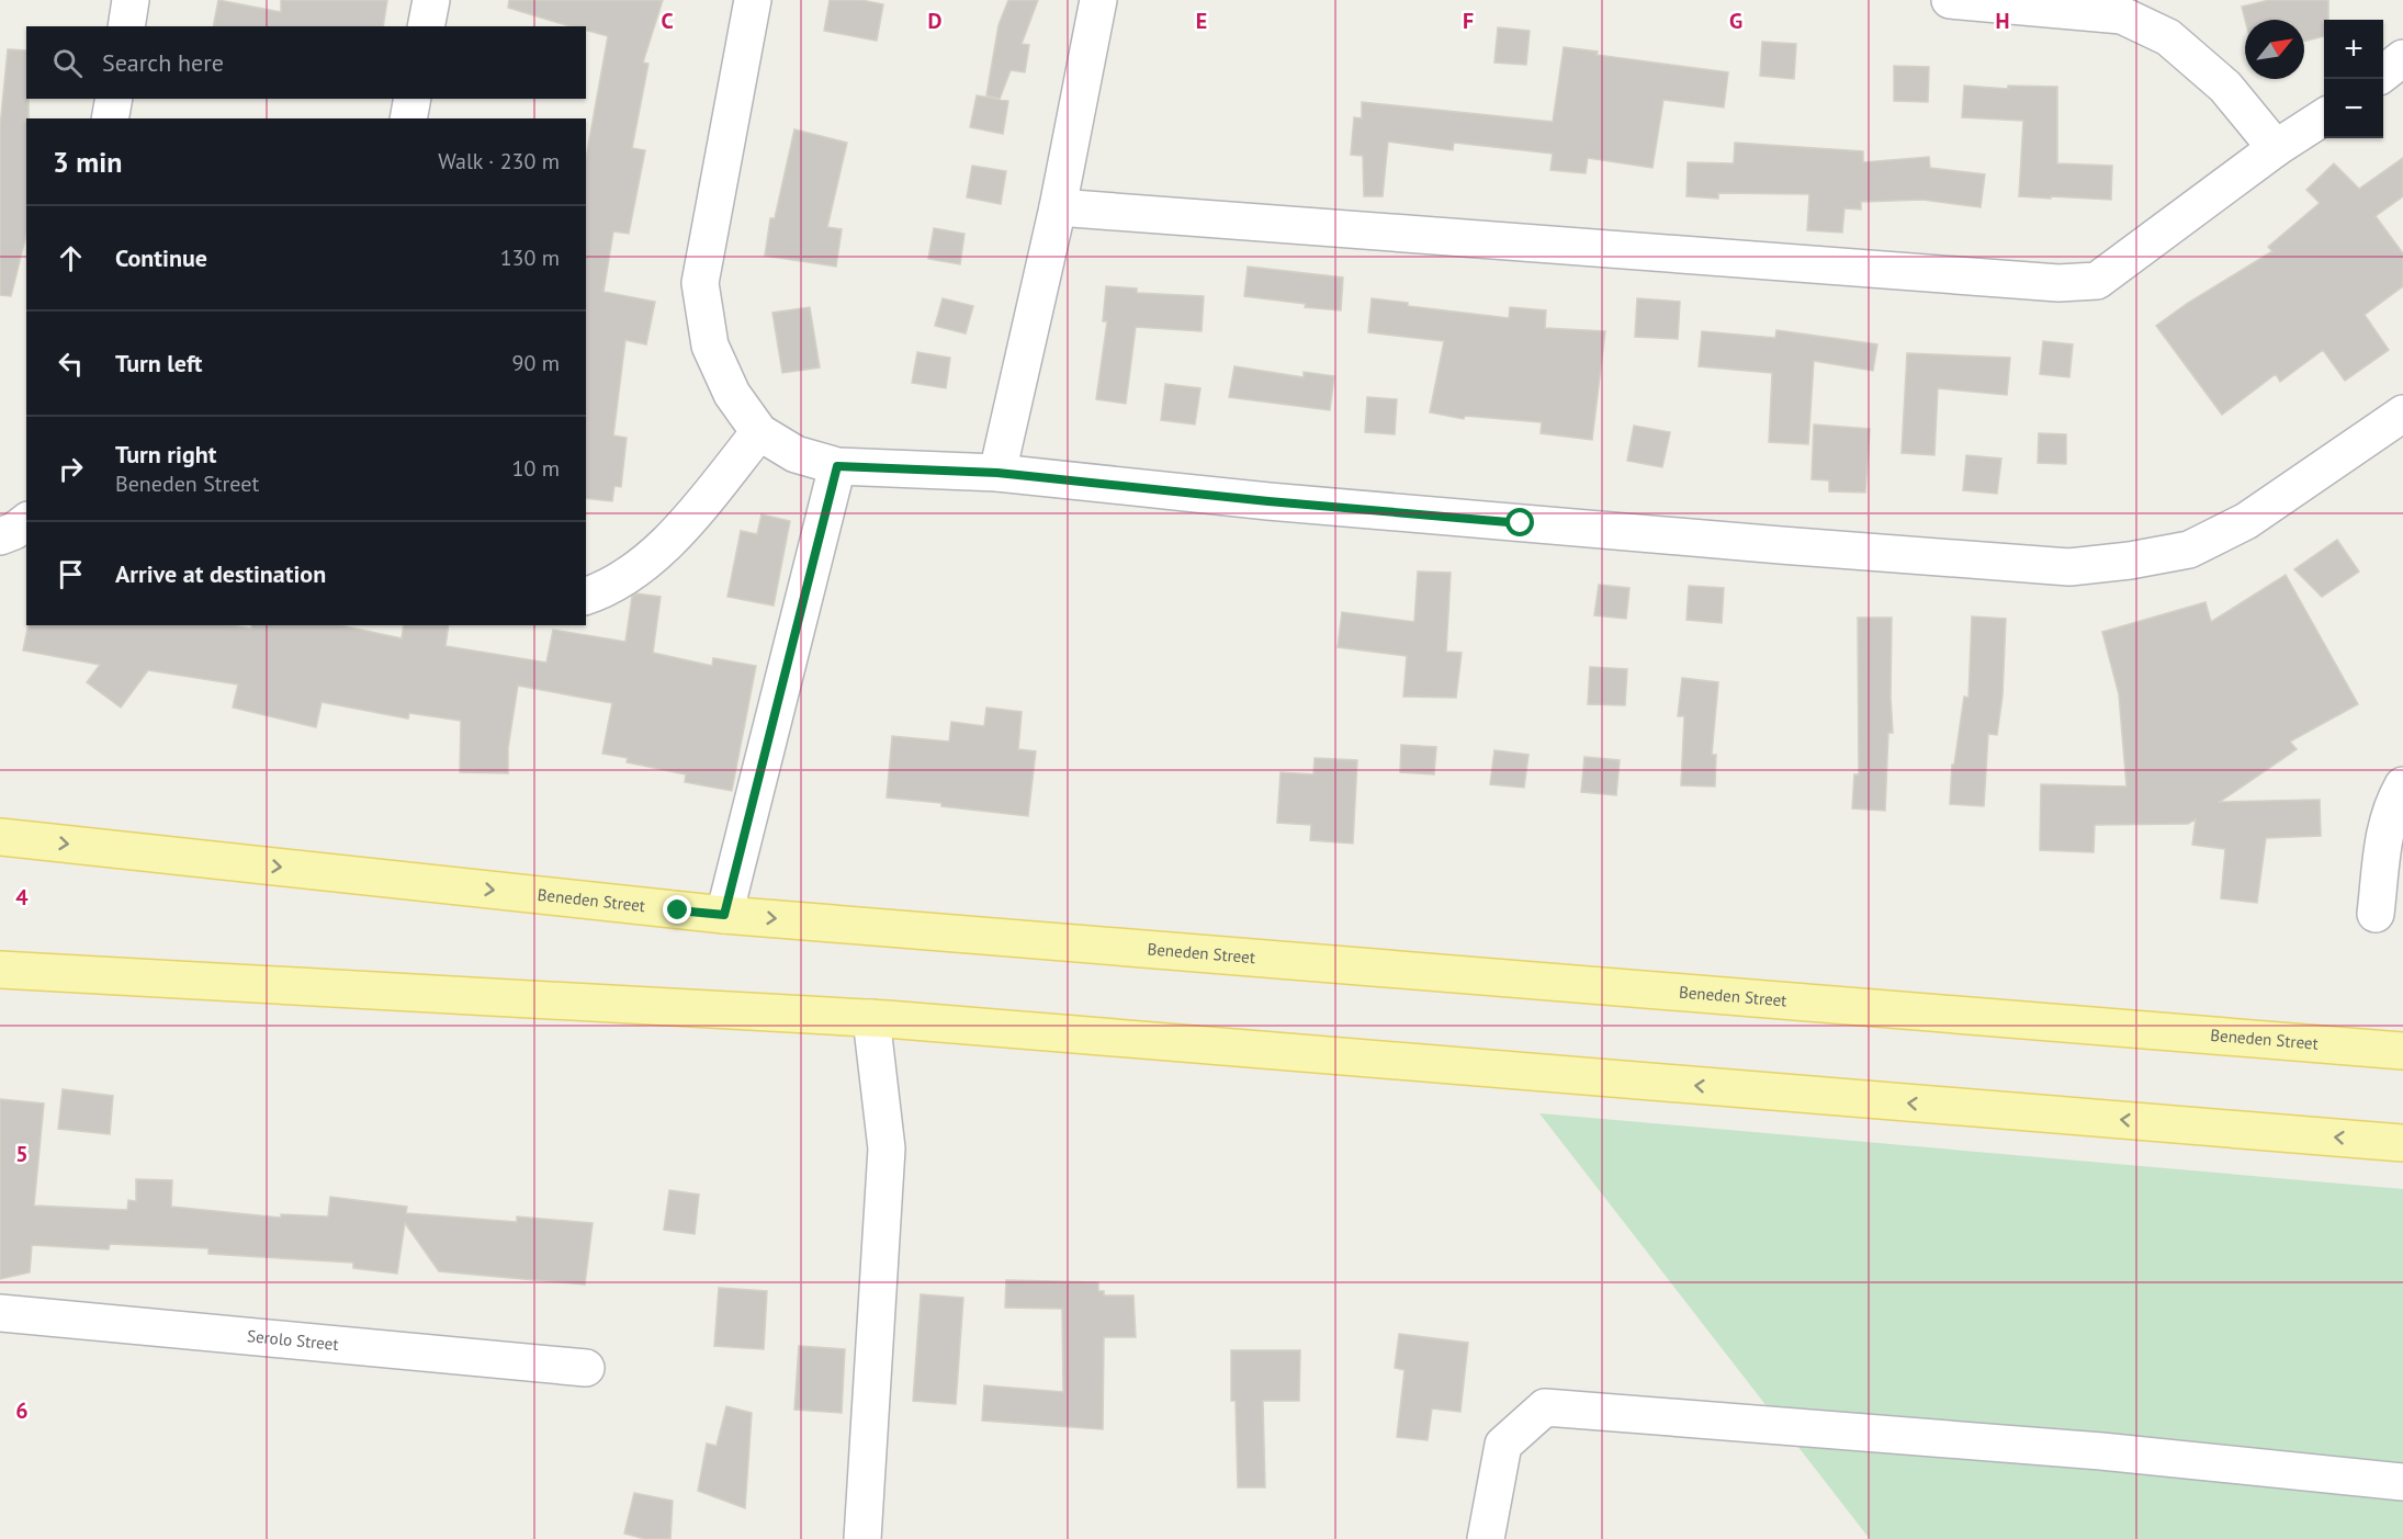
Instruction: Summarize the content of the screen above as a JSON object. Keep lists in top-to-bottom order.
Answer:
{
  "streets": {
    "main road": ["Beneden Street"],
    "street": ["Serolo Street"]
  },
  "north": "top right",
  "page": {
    "map_buttons": ["+", "−"],
    "search": "Search here",
    "heading": ["3 min", "Walk · 230 m"],
    "list": [
      ["Continue", "130 m"],
      ["Turn left", "90 m"],
      ["Turn right", "Beneden Street", "10 m"],
      "Arrive at destination"
    ]
  },
  "grid": {
    "columns": [
      "C",
      "D",
      "E",
      "F",
      "G",
      "H"
    ],
    "rows": ["4", "5", "6"]
  }
}
